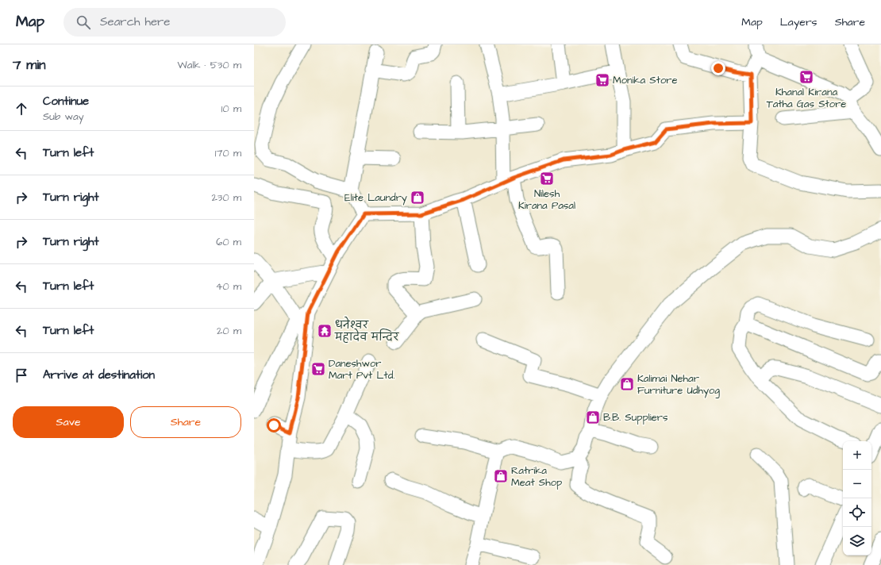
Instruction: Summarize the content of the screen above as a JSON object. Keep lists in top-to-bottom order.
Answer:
{
  "places": {
    "supermarket": [
      "Khanal Kirana Tatha Gas Store",
      "Monika Store",
      "Nilesh Kirana Pasal",
      "Daneshwor Mart Pvt Ltd."
    ],
    "shop": [
      "Elite Laundry",
      "Kalimai Nehar Furniture Udhyog",
      "B.B. Suppliers",
      "Ratrika Meat Shop"
    ],
    "temple": ["धनेश्वर महादेव मन्दिर"]
  },
  "page": {
    "header": "Map",
    "search": "Search here",
    "nav": ["Map", "Layers", "Share"],
    "heading": ["7 min", "Walk · 530 m"],
    "list": [
      ["Continue", "Sub way", "10 m"],
      ["Turn left", "170 m"],
      ["Turn right", "230 m"],
      ["Turn right", "60 m"],
      ["Turn left", "40 m"],
      ["Turn left", "20 m"],
      "Arrive at destination"
    ],
    "buttons": ["Save", "Share"],
    "map_buttons": ["+", "−"]
  }
}
